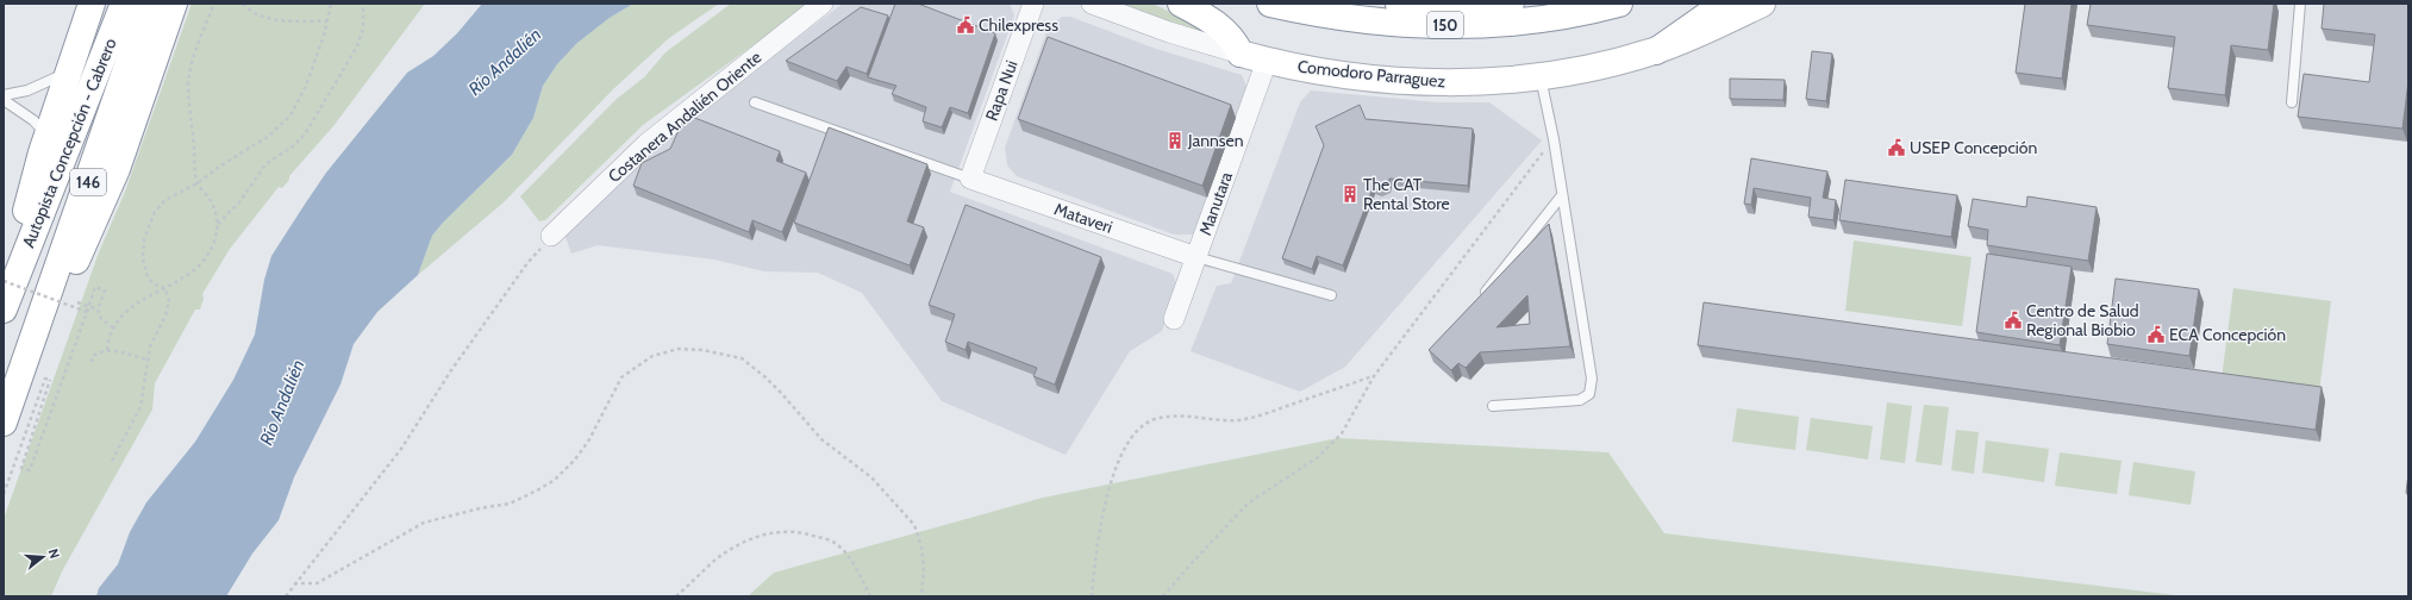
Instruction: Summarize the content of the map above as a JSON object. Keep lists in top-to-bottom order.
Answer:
{
  "streets": {
    "main road": [
      "150",
      "Comodoro Parraguez",
      "Autopista Concepción - Cabrero",
      "146"
    ],
    "street": [
      "Rapa Nui",
      "Costanera Andalién Oriente",
      "Manutara",
      "Mataveri"
    ]
  },
  "crossings": [
    ["Comodoro Parraguez", "Manutara"],
    ["Rapa Nui", "Mataveri"],
    ["Manutara", "Mataveri"]
  ],
  "water": ["Río Andalién"],
  "places": {
    "public building": [
      "Chilexpress",
      "USEP Concepción",
      "Centro de Salud Regional Biobio",
      "ECA Concepción"
    ],
    "building": ["Jannsen", "The CAT Rental Store"]
  },
  "north": "right"
}
